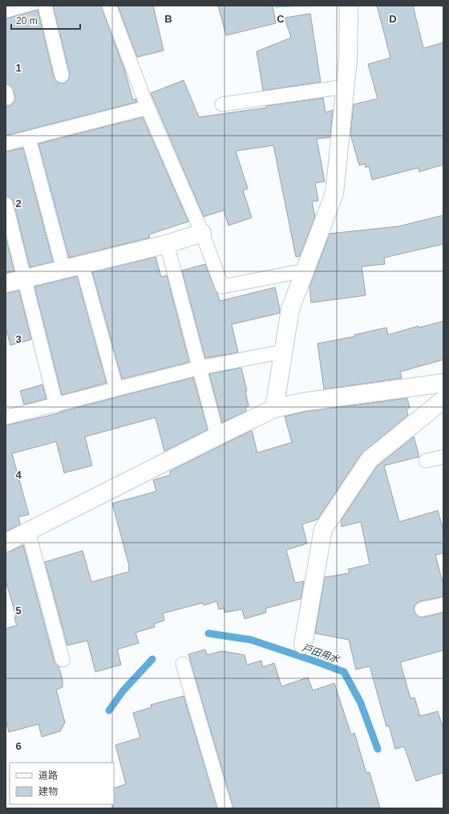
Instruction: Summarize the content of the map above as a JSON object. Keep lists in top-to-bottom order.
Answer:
{
  "water": ["戸田用水"],
  "legend": ["道路", "建物"],
  "scale_bar": "20 m",
  "grid": {
    "columns": ["B", "C", "D"],
    "rows": [
      "1",
      "2",
      "3",
      "4",
      "5",
      "6"
    ]
  }
}
